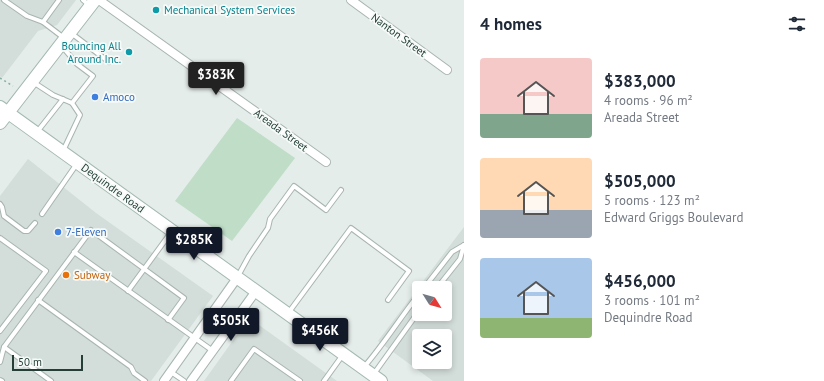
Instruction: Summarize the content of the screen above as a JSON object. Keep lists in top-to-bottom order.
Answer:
{
  "streets": {
    "main road": ["Dequindre Road"],
    "street": ["Nanton Street", "Areada Street"]
  },
  "places": [
    "Mechanical System Services",
    "Bouncing All Around Inc.",
    "Amoco",
    "7-Eleven",
    "Subway"
  ],
  "scale_bar": "50 m",
  "north": "bottom right",
  "page": {
    "heading": "4 homes",
    "list": [
      {
        "name": "$383,000",
        "note": "4 rooms · 96 m² · Areada Street"
      },
      {
        "name": "$505,000",
        "note": "5 rooms · 123 m² · Edward Griggs Boulevard"
      },
      {
        "name": "$456,000",
        "note": "3 rooms · 101 m² · Dequindre Road"
      }
    ],
    "price": [
      "$383K",
      "$285K",
      "$505K",
      "$456K"
    ],
    "scale": "50 m"
  }
}
